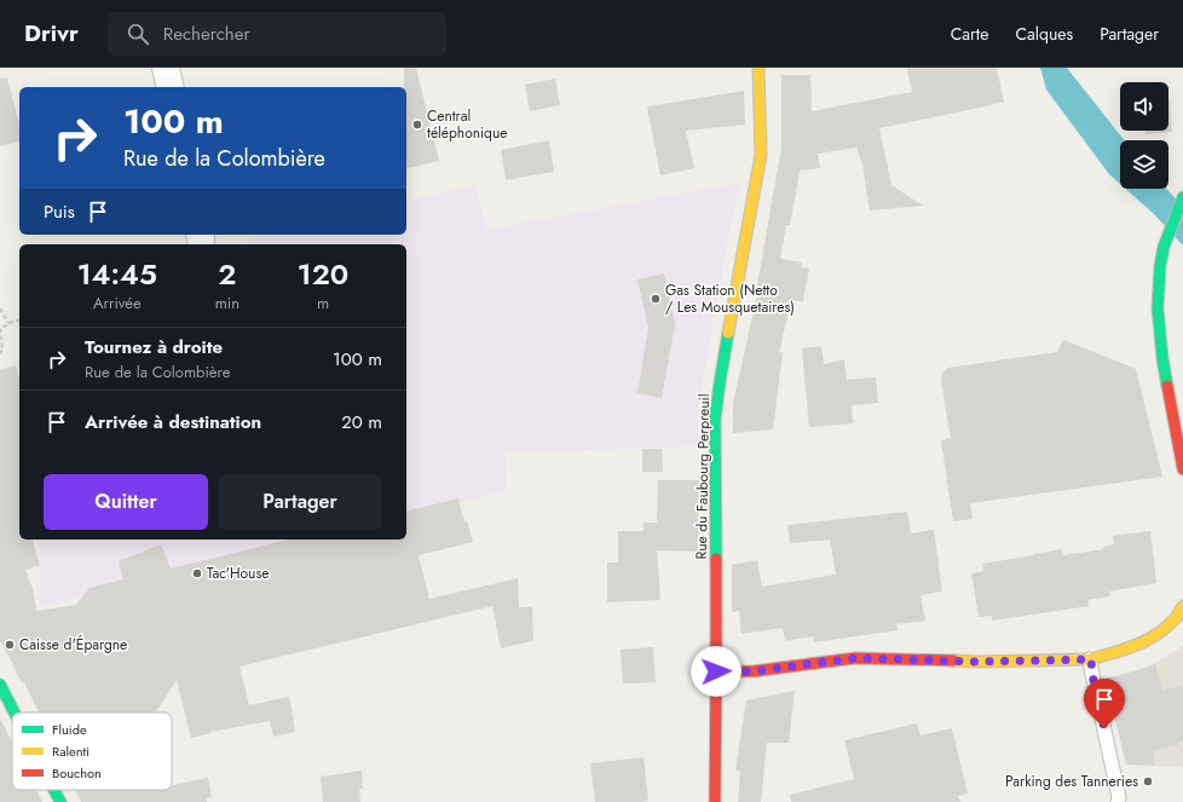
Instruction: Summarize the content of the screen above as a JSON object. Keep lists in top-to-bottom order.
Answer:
{
  "streets": {
    "main road": ["Rue du Faubourg Perpreuil"]
  },
  "places": [
    "Central téléphonique",
    "Gas Station (Netto / Les Mousquetaires)",
    "Tac'House",
    "Caisse d'Épargne",
    "Parking des Tanneries"
  ],
  "legend": ["Fluide", "Ralenti", "Bouchon"],
  "page": {
    "header": "Drivr",
    "search": "Rechercher",
    "nav": ["Carte", "Calques", "Partager"],
    "turn": ["100 m", "Rue de la Colombière"],
    "then": "Puis",
    "eta": [
      "14:45",
      "Arrivée",
      "2",
      "min",
      "120",
      "m"
    ],
    "list": [
      {
        "name": "Tournez à droite",
        "note": "Rue de la Colombière",
        "value": "100 m"
      },
      {
        "name": "Arrivée à destination",
        "value": "20 m"
      }
    ],
    "buttons": ["Quitter", "Partager"]
  }
}
